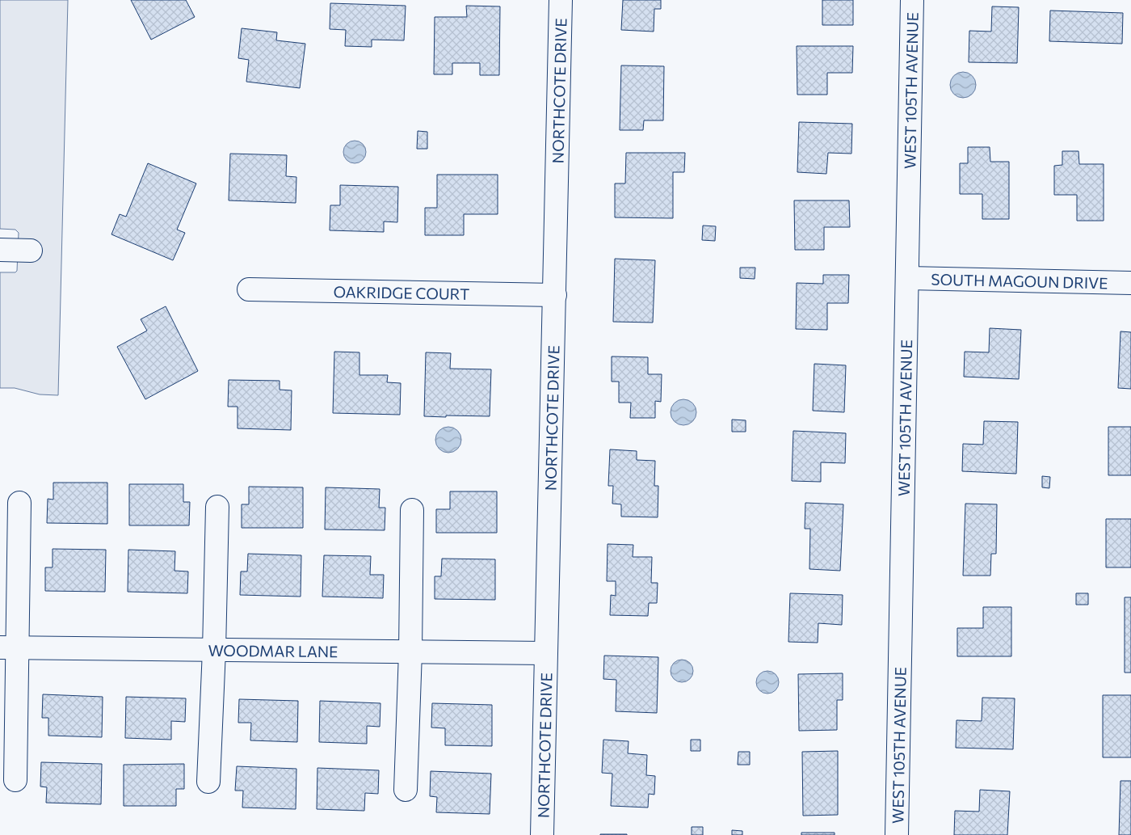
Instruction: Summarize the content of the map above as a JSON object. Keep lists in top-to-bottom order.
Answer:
{
  "streets": {
    "street": [
      "NORTHCOTE DRIVE",
      "WEST 105TH AVENUE",
      "SOUTH MAGOUN DRIVE",
      "OAKRIDGE COURT",
      "WOODMAR LANE"
    ]
  },
  "crossings": [
    ["NORTHCOTE DRIVE", "OAKRIDGE COURT"],
    ["NORTHCOTE DRIVE", "WOODMAR LANE"],
    ["WEST 105TH AVENUE", "SOUTH MAGOUN DRIVE"]
  ]
}
